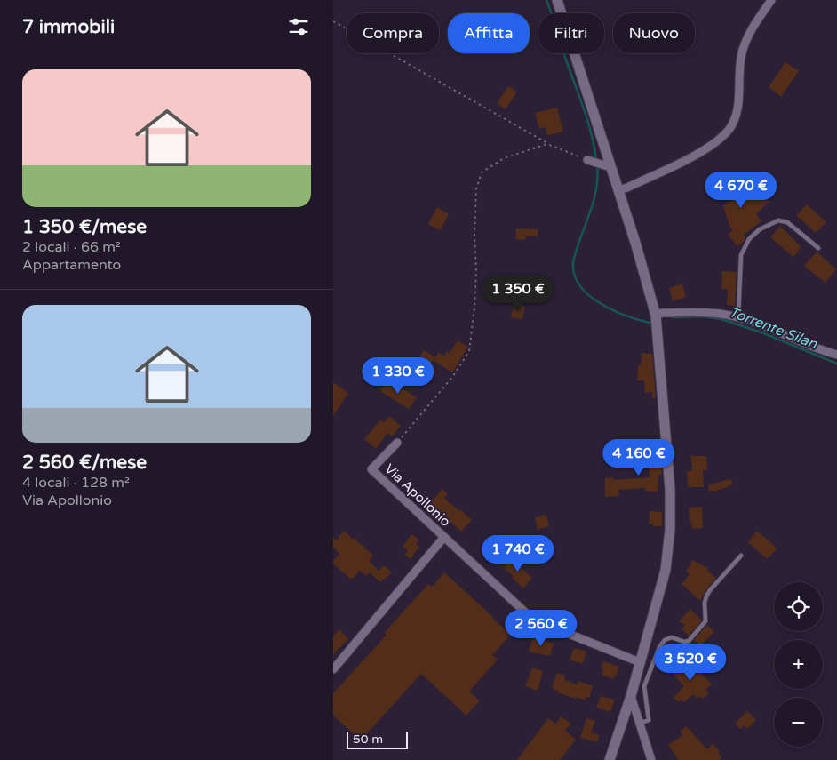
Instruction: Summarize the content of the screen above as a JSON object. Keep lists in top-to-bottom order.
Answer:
{
  "streets": {
    "street": ["Via Apollonio"]
  },
  "water": ["Torrente Silan"],
  "scale_bar": "50 m",
  "page": {
    "heading": "7 immobili",
    "chip": [
      "Compra",
      "Affitta",
      "Filtri",
      "Nuovo"
    ],
    "list": [
      {
        "name": "1 350 €/mese",
        "note": "2 locali · 66 m² · Appartamento"
      },
      {
        "name": "2 560 €/mese",
        "note": "4 locali · 128 m² · Via Apollonio"
      }
    ],
    "price": [
      "4 670 €",
      "1 350 €",
      "1 330 €",
      "4 160 €",
      "1 740 €",
      "2 560 €",
      "3 520 €"
    ],
    "map_buttons": ["+", "−"],
    "scale": "50 m"
  }
}
